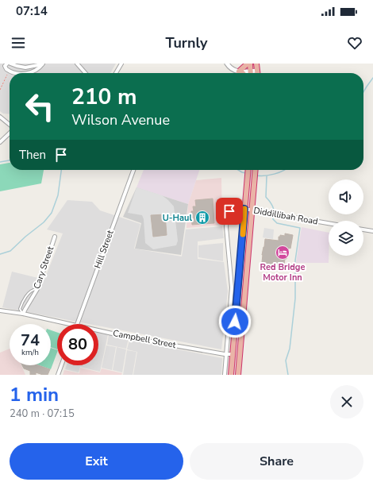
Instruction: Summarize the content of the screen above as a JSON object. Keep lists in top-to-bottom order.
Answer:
{
  "streets": {
    "street": [
      "Diddillibah Road",
      "Hill Street",
      "Cary Street",
      "Campbell Street"
    ]
  },
  "crossings": [
    ["Cary Street", "Campbell Street"]
  ],
  "places": {
    "building": ["U-Haul"],
    "hotel": ["Red Bridge Motor Inn"]
  },
  "page": {
    "status": "07:14",
    "header": "Turnly",
    "turn": ["210 m", "Wilson Avenue"],
    "then": "Then",
    "speed": "74 km/h",
    "limit": "80",
    "heading": ["1 min", "240 m · 07:15"],
    "buttons": ["Exit", "Share"]
  }
}
